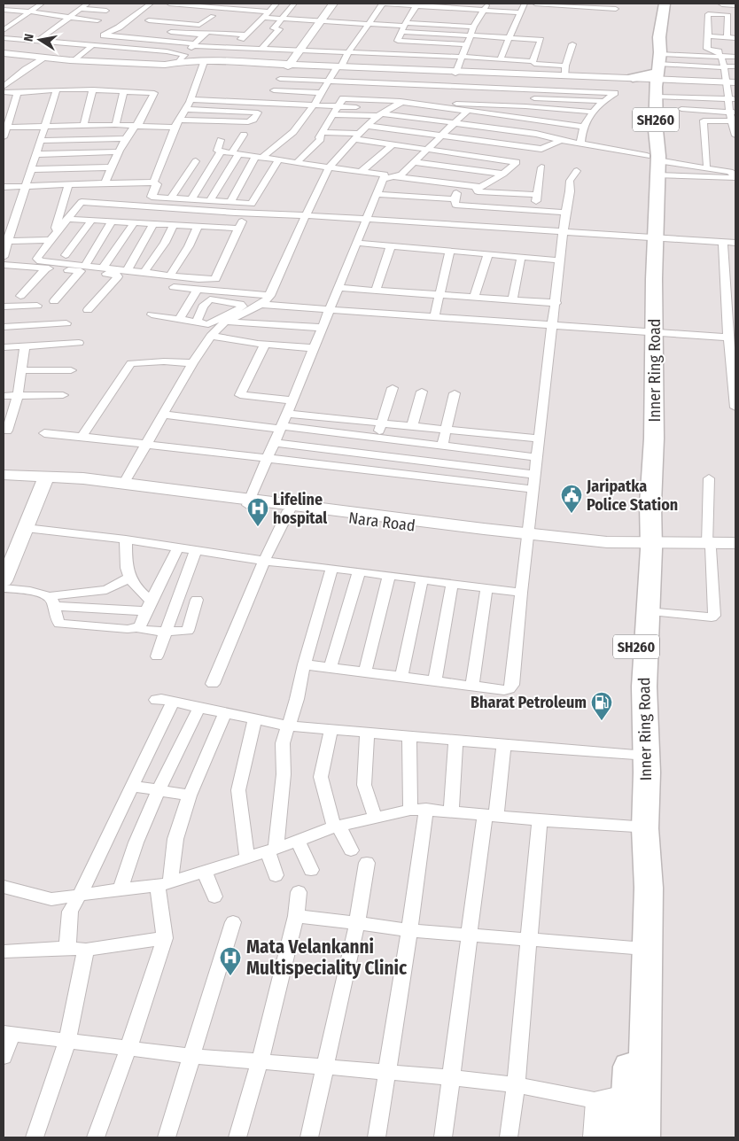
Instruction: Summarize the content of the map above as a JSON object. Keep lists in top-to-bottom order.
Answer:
{
  "streets": {
    "highway": ["SH260", "Inner Ring Road"],
    "street": ["Nara Road"]
  },
  "crossings": [
    ["Inner Ring Road", "Nara Road"]
  ],
  "places": {
    "public building": ["Jaripatka Police Station"],
    "hospital": ["Lifeline hospital", "Mata Velankanni Multispeciality Clinic"],
    "fuel station": ["Bharat Petroleum"]
  },
  "north": "left"
}
